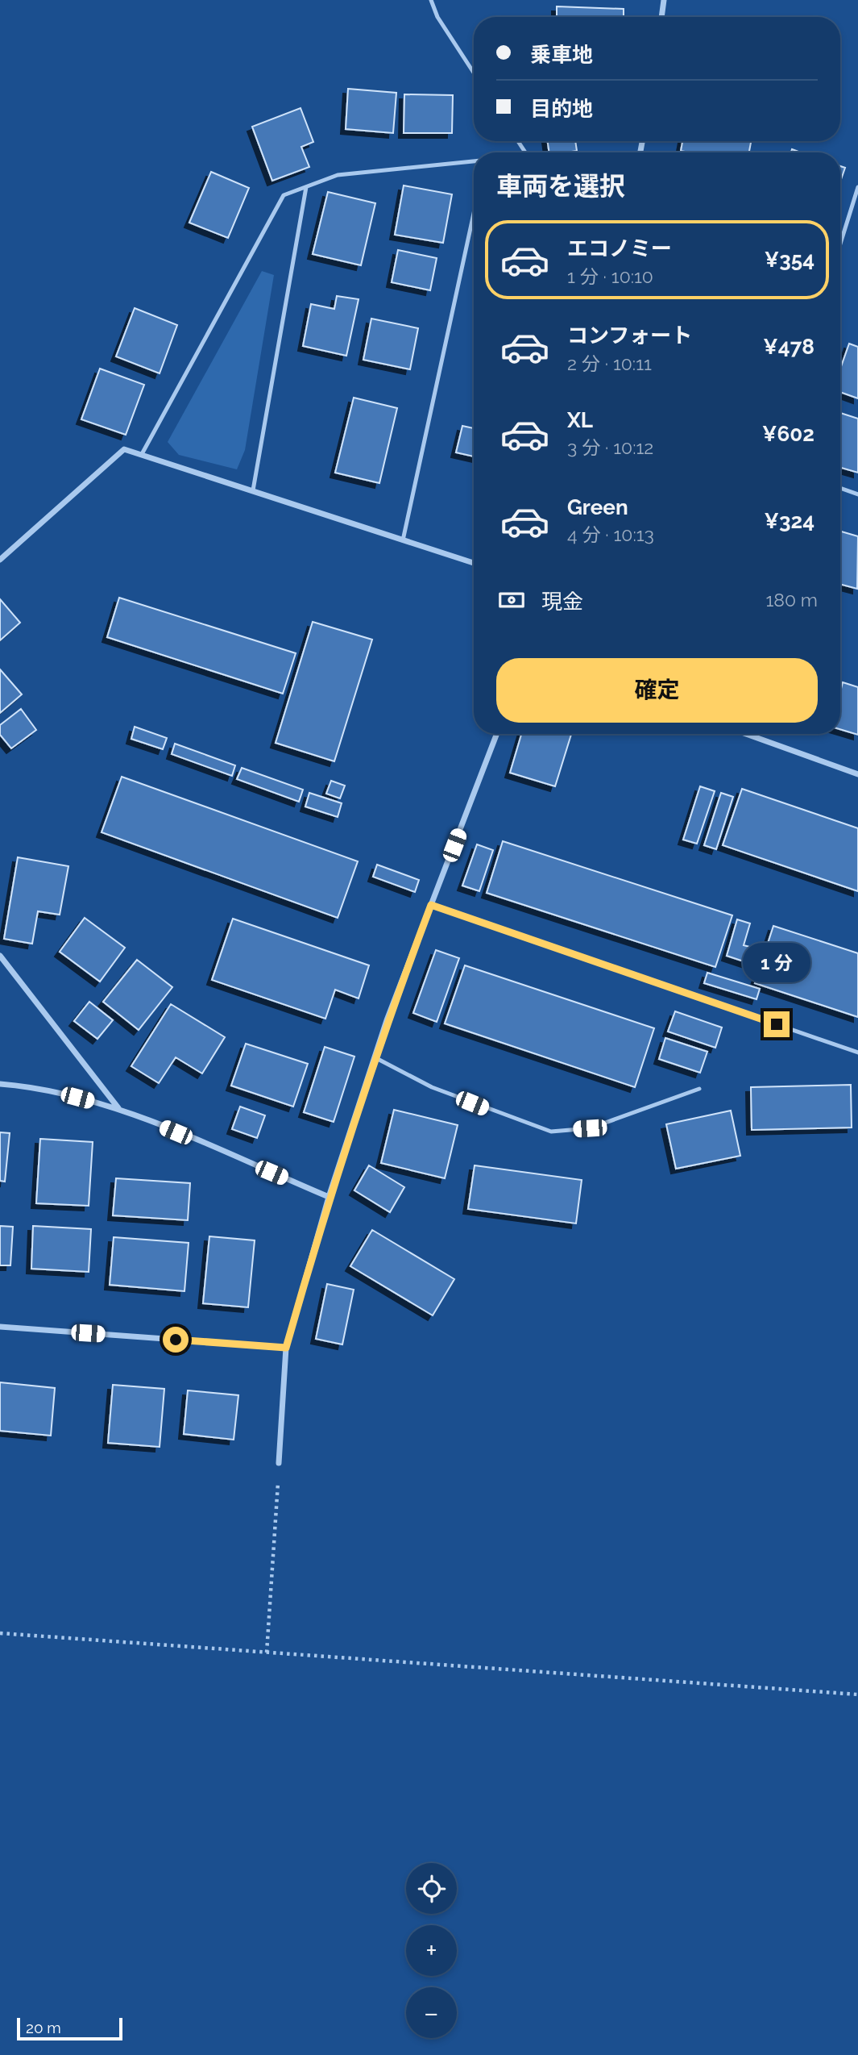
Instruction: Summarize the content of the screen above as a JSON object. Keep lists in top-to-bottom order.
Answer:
{
  "scale_bar": "20 m",
  "page": {
    "banner": ["乗車地", "目的地"],
    "heading": "車両を選択",
    "list": [
      {
        "name": "エコノミー",
        "note": "1 分 · 10:10",
        "value": "¥354"
      },
      {
        "name": "コンフォート",
        "note": "2 分 · 10:11",
        "value": "¥478"
      },
      {
        "name": "XL",
        "note": "3 分 · 10:12",
        "value": "¥602"
      },
      {
        "name": "Green",
        "note": "4 分 · 10:13",
        "value": "¥324"
      }
    ],
    "pay": ["現金", "180 m"],
    "buttons": "確定",
    "bubble": "1 分",
    "map_buttons": ["+", "−"],
    "scale": "20 m"
  }
}
